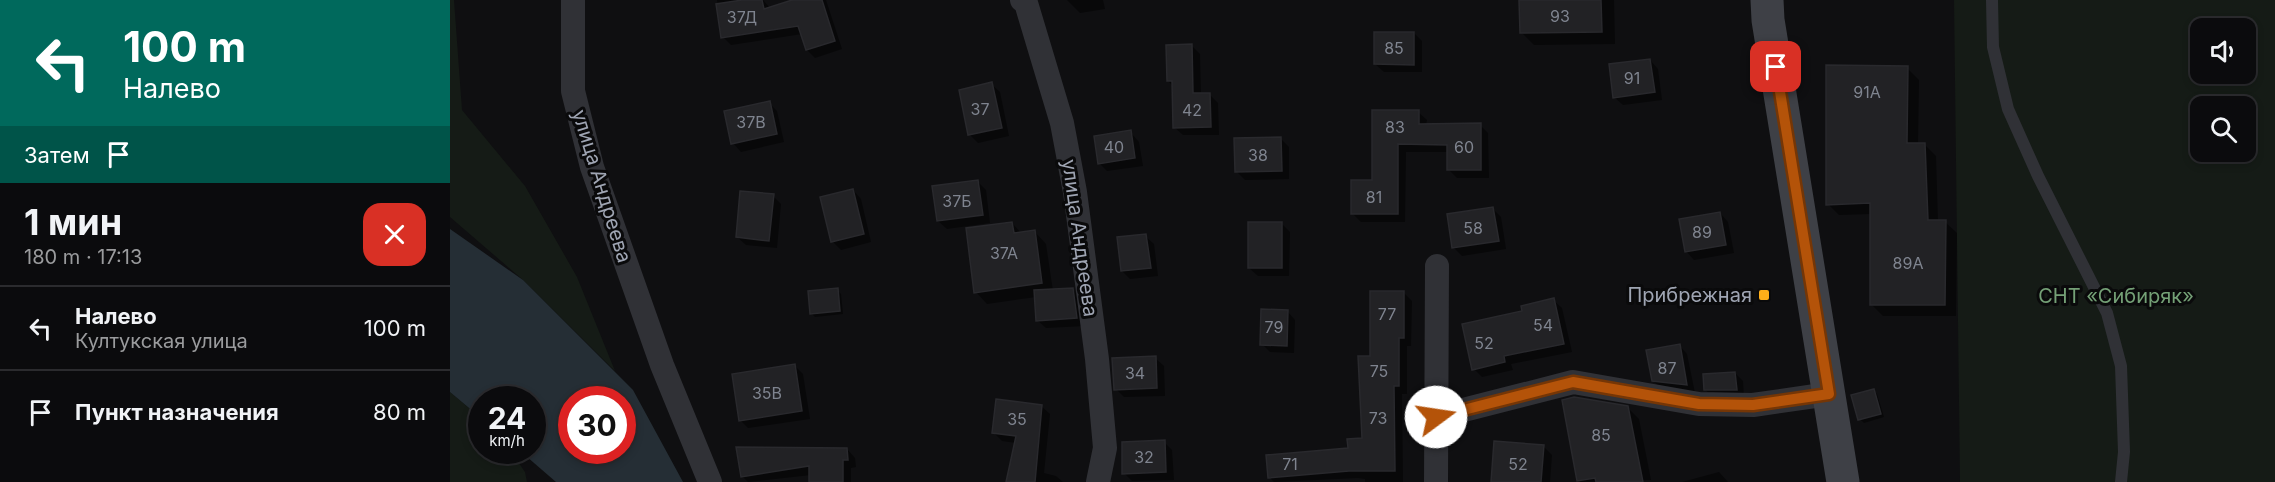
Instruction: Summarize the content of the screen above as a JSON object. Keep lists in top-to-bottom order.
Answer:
{
  "streets": {
    "street": ["улица Андреева"]
  },
  "parks": ["СНТ «Сибиряк»"],
  "places": {
    "transit": ["Прибрежная"]
  },
  "house_numbers": [
    "93",
    "37Д",
    "85",
    "91",
    "91А",
    "37",
    "42",
    "37В",
    "83",
    "40",
    "60",
    "38",
    "81",
    "37Б",
    "58",
    "89",
    "37А",
    "89А",
    "77",
    "54",
    "79",
    "52",
    "87",
    "75",
    "34",
    "35В",
    "73",
    "35",
    "85",
    "32",
    "71",
    "52"
  ],
  "page": {
    "turn": ["100 m", "Налево"],
    "then": "Затем",
    "heading": ["1 мин", "180 m · 17:13"],
    "list": [
      {
        "name": "Налево",
        "note": "Култукская улица",
        "value": "100 m"
      },
      {
        "name": "Пункт назначения",
        "value": "80 m"
      }
    ],
    "speed": "24 km/h",
    "limit": "30"
  }
}
